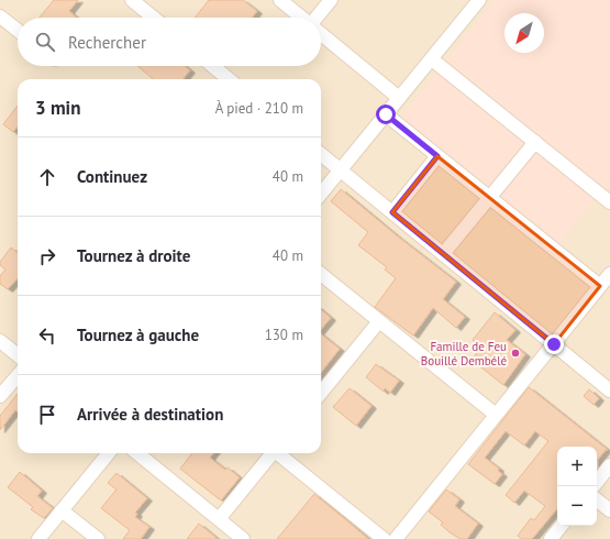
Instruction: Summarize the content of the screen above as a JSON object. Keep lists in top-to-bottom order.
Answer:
{
  "places": ["Famille de Feu Bouillé Dembélé"],
  "north": "bottom left",
  "page": {
    "search": "Rechercher",
    "heading": ["3 min", "À pied · 210 m"],
    "list": [
      ["Continuez", "40 m"],
      ["Tournez à droite", "40 m"],
      ["Tournez à gauche", "130 m"],
      "Arrivée à destination"
    ],
    "map_buttons": ["+", "−"]
  }
}
